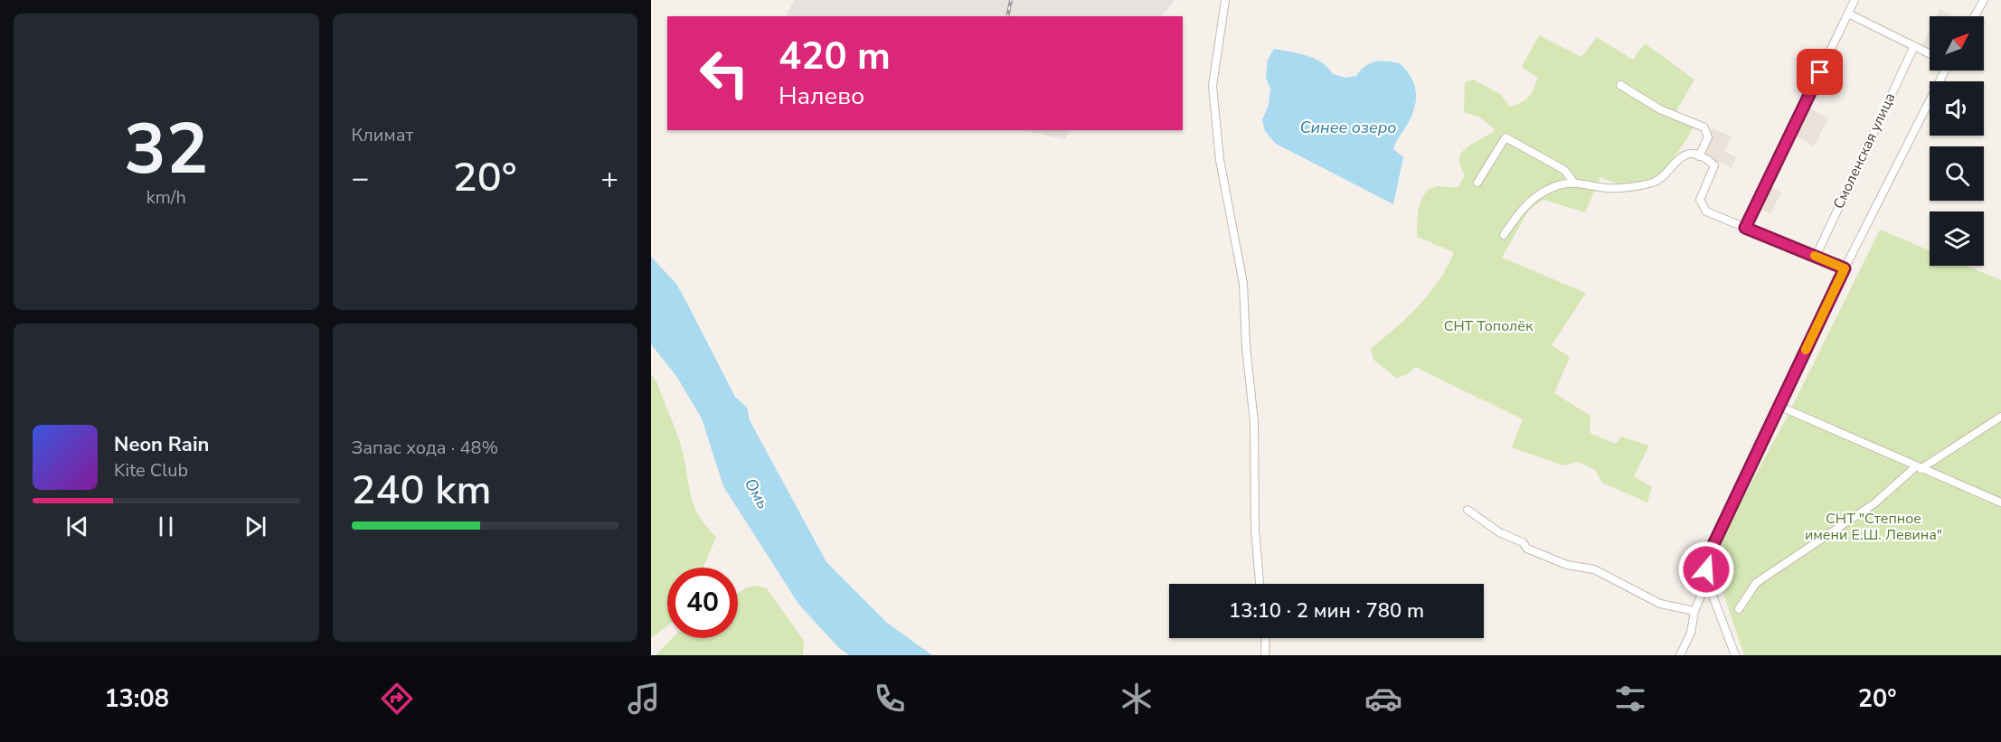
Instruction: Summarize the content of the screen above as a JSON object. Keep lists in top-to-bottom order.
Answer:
{
  "streets": {
    "street": ["Смоленская улица"]
  },
  "water": ["Синее озеро", "Омь"],
  "parks": ["СНТ Тополёк", "СНТ \"Степное имени Е.Ш. Левина\""],
  "north": "top right",
  "page": {
    "tile": [
      ["32", "km/h"],
      "Климат",
      ["Запас хода · 48%", "240 km"]
    ],
    "turn": ["420 m", "Налево"],
    "heat": ["−", "20°", "+"],
    "song": ["Neon Rain", "Kite Club"],
    "limit": "40",
    "trip": "13:10 · 2 мин · 780 m",
    "tabs": ["13:08", "20°"]
  }
}
